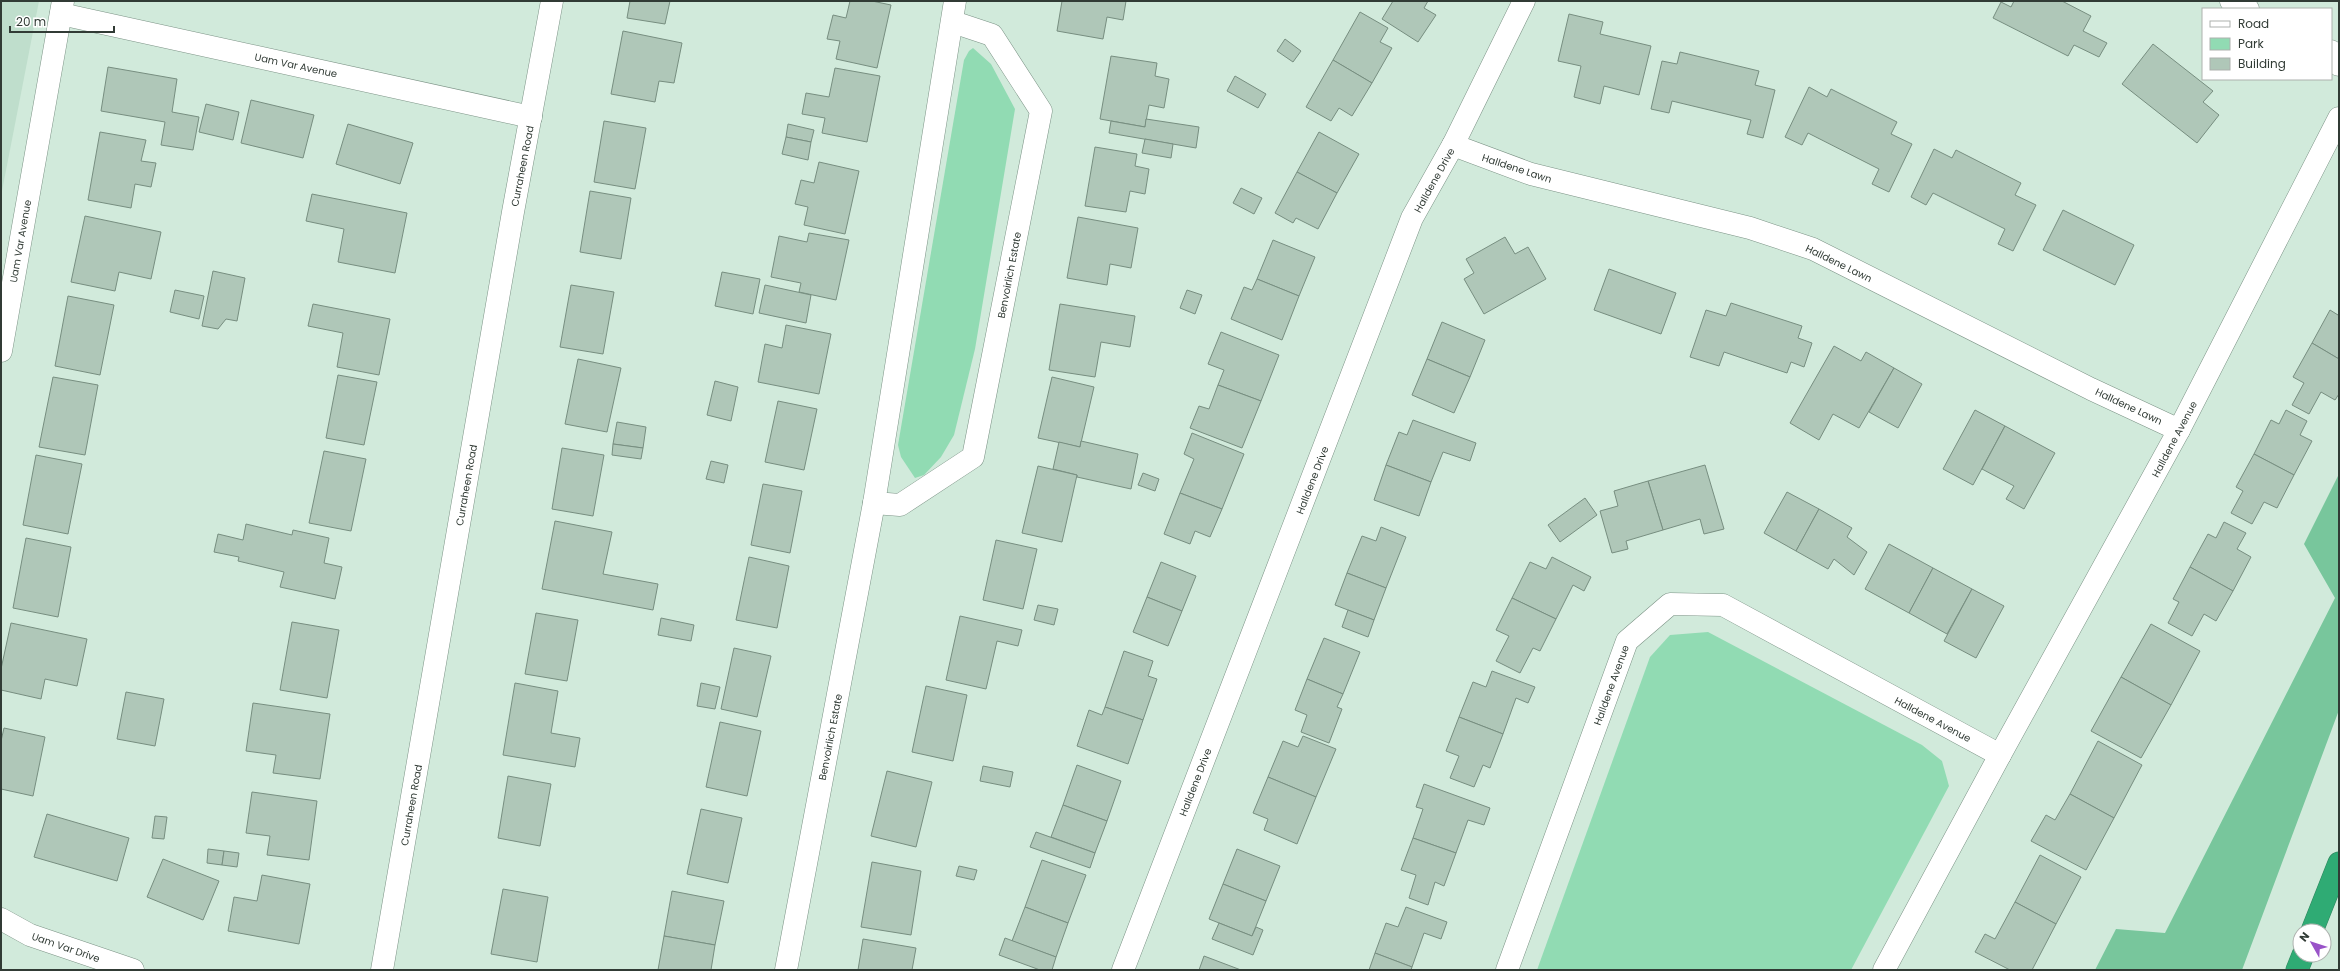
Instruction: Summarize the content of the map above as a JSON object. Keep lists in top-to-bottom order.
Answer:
{
  "streets": {
    "street": [
      "Uam Var Avenue",
      "Curraheen Road",
      "Halldene Lawn",
      "Halldene Drive",
      "Benvoirlich Estate",
      "Halldene Avenue",
      "Uam Var Drive"
    ]
  },
  "crossings": [
    ["Uam Var Avenue", "Curraheen Road"],
    ["Halldene Lawn", "Halldene Drive"],
    ["Halldene Lawn", "Halldene Avenue"]
  ],
  "legend": ["Road", "Park", "Building"],
  "scale_bar": "20 m",
  "north": "top left"
}
